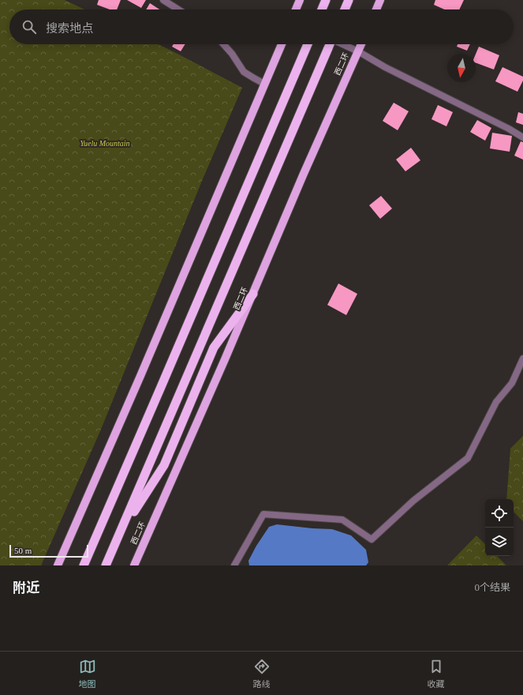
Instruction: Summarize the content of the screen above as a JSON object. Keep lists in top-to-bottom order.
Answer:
{
  "streets": {
    "main road": ["西二环"]
  },
  "parks": ["Yuelu Mountain"],
  "scale_bar": "50 m",
  "north": "bottom",
  "page": {
    "search": "搜索地点",
    "scale": "50 m",
    "heading": ["附近", "0个结果"],
    "nav": ["地图", "路线", "收藏"]
  }
}
